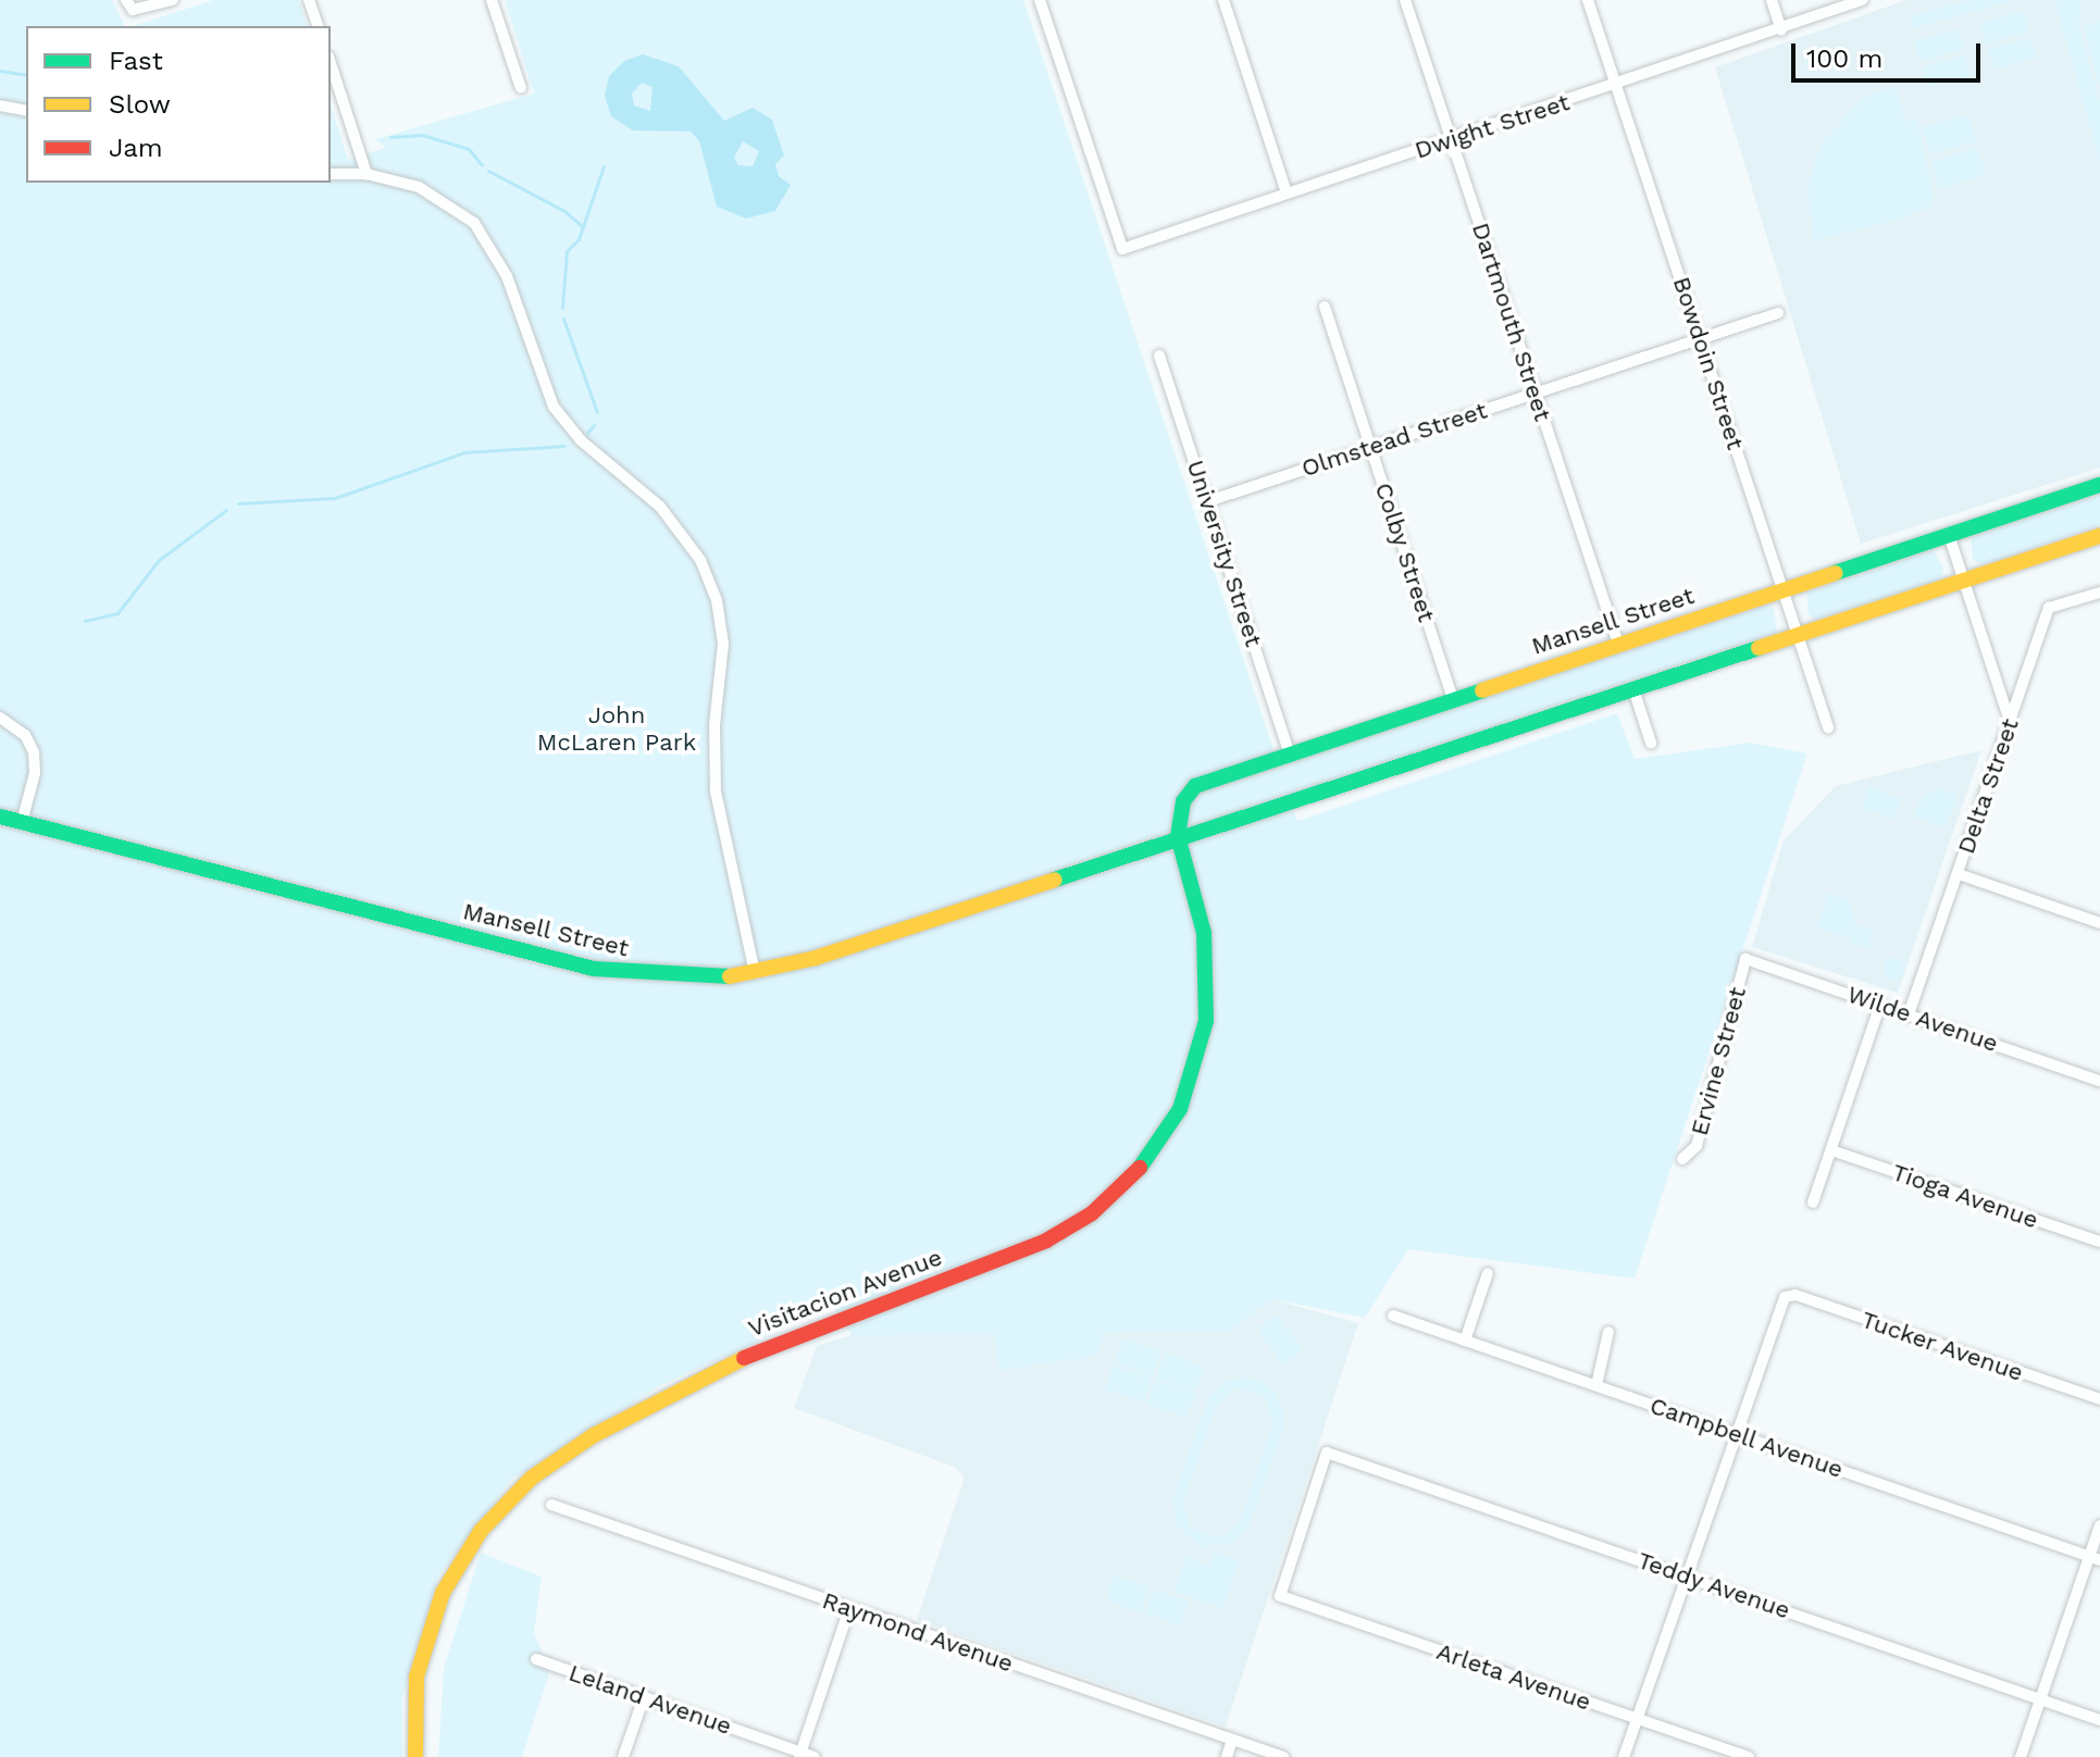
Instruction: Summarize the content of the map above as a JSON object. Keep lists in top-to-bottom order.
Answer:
{
  "streets": {
    "street": [
      "Dwight Street",
      "Dartmouth Street",
      "Bowdoin Street",
      "Olmstead Street",
      "Colby Street",
      "University Street",
      "Mansell Street",
      "Delta Street",
      "Wilde Avenue",
      "Ervine Street",
      "Tioga Avenue",
      "Visitacion Avenue",
      "Tucker Avenue",
      "Campbell Avenue",
      "Teddy Avenue",
      "Raymond Avenue",
      "Arleta Avenue",
      "Leland Avenue"
    ]
  },
  "crossings": [
    ["Dwight Street", "Dartmouth Street"],
    ["Dwight Street", "Bowdoin Street"],
    ["Dartmouth Street", "Olmstead Street"],
    ["Dartmouth Street", "Mansell Street"],
    ["Bowdoin Street", "Olmstead Street"],
    ["Bowdoin Street", "Mansell Street"],
    ["Olmstead Street", "Colby Street"],
    ["Olmstead Street", "University Street"],
    ["Colby Street", "Mansell Street"],
    ["University Street", "Mansell Street"],
    ["Mansell Street", "Visitacion Avenue"],
    ["Delta Street", "Wilde Avenue"],
    ["Wilde Avenue", "Ervine Street"],
    ["Tucker Avenue", "Campbell Avenue"],
    ["Teddy Avenue", "Arleta Avenue"]
  ],
  "parks": ["John McLaren Park"],
  "legend": ["Fast", "Slow", "Jam"],
  "scale_bar": "100 m"
}
